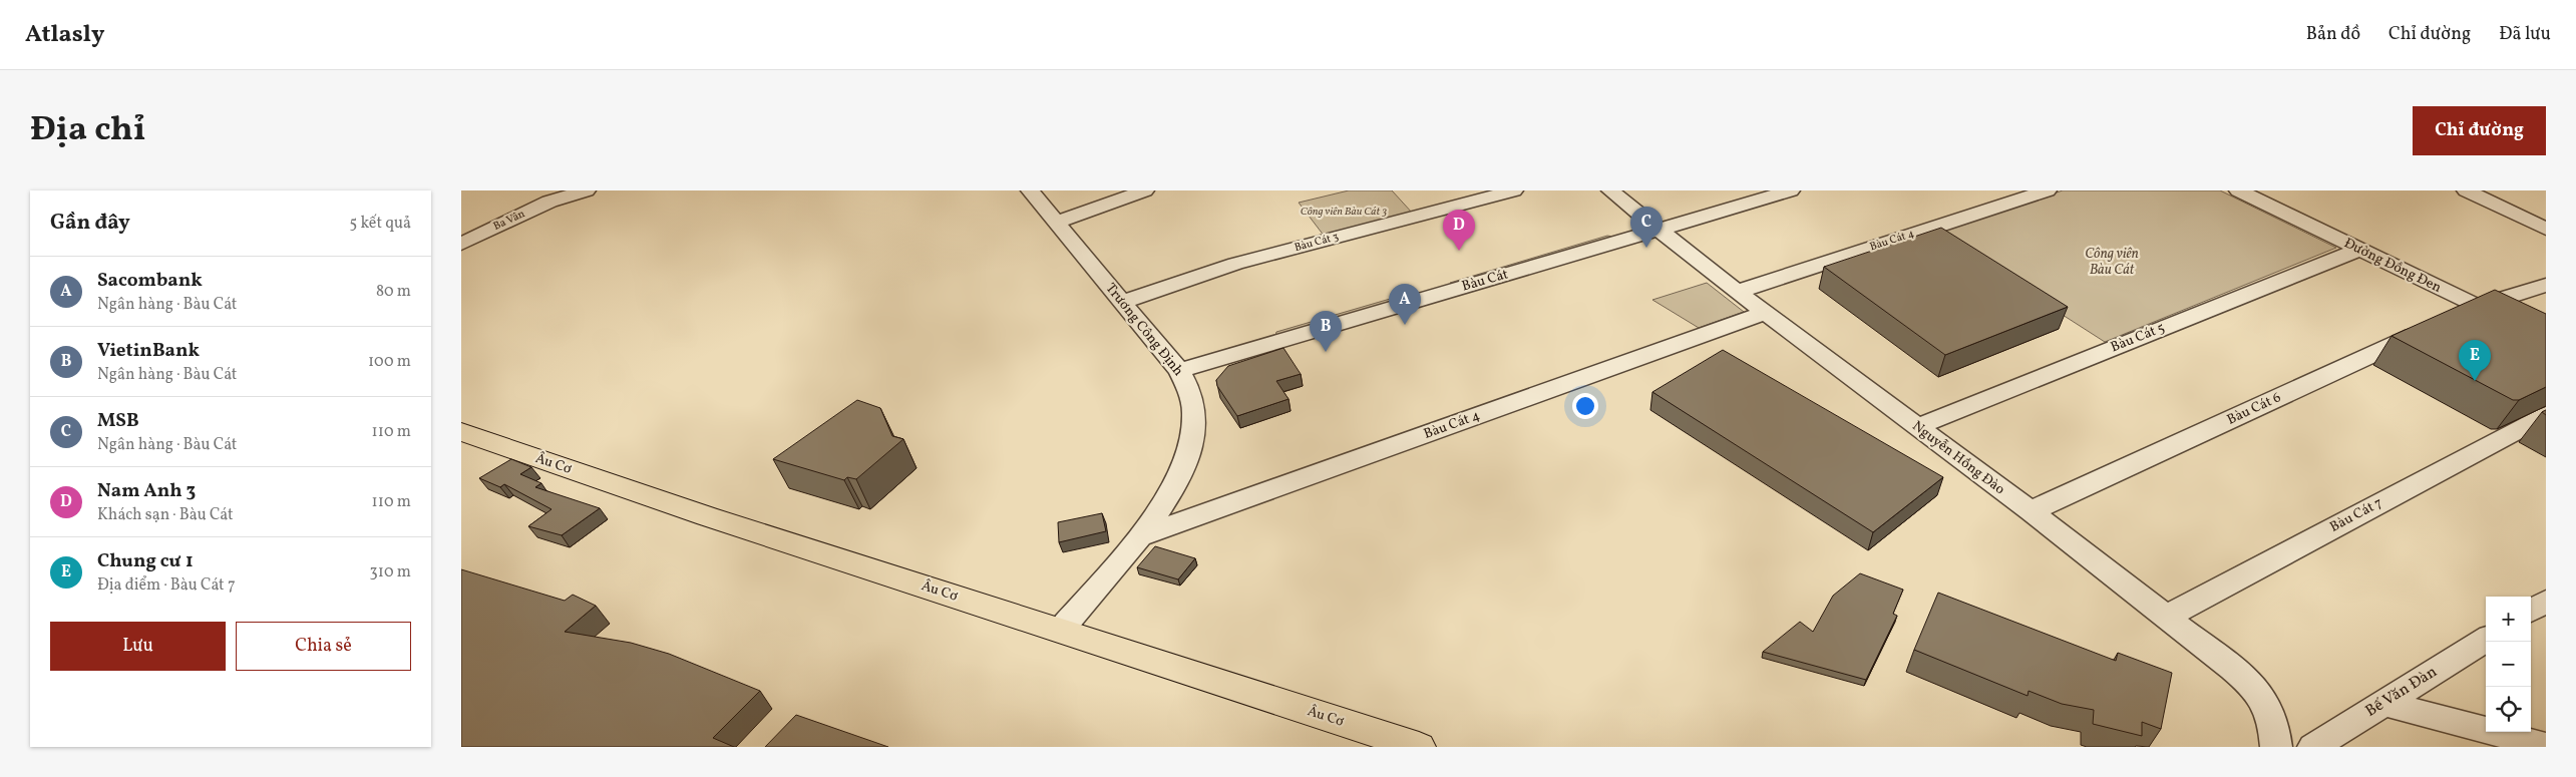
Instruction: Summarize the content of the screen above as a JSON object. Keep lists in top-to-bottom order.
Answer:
{
  "streets": {
    "main road": ["Âu Cơ"],
    "street": [
      "Ba Vân",
      "Bàu Cát 4",
      "Bàu Cát 3",
      "Đường Đồng Đen",
      "Bàu Cát",
      "Trương Công Định",
      "Bàu Cát 5",
      "Bàu Cát 6",
      "Nguyễn Hồng Đào",
      "Bàu Cát 7",
      "Bế Văn Đàn"
    ]
  },
  "crossings": [
    ["Bàu Cát 4", "Trương Công Định"],
    ["Bàu Cát 4", "Nguyễn Hồng Đào"],
    ["Bàu Cát 3", "Trương Công Định"],
    ["Đường Đồng Đen", "Bàu Cát 5"],
    ["Đường Đồng Đen", "Bàu Cát 6"],
    ["Bàu Cát", "Trương Công Định"],
    ["Bàu Cát", "Nguyễn Hồng Đào"],
    ["Trương Công Định", "Âu Cơ"],
    ["Bàu Cát 5", "Nguyễn Hồng Đào"],
    ["Bàu Cát 6", "Nguyễn Hồng Đào"],
    ["Nguyễn Hồng Đào", "Bàu Cát 7"]
  ],
  "parks": ["Công viên Bàu Cát 3", "Công viên Bàu Cát"],
  "page": {
    "header": "Atlasly",
    "nav": ["Bản đồ", "Chỉ đường", "Đã lưu"],
    "title": "Địa chỉ",
    "buttons": [
      "Chỉ đường",
      ["Lưu", "Chia sẻ"]
    ],
    "heading": ["Gần đây", "5 kết quả"],
    "pins": [
      "C",
      "D",
      "A",
      "B",
      "E"
    ],
    "list": [
      {
        "mark": "A",
        "name": "Sacombank",
        "note": "Ngân hàng · Bàu Cát",
        "value": "80 m"
      },
      {
        "mark": "B",
        "name": "VietinBank",
        "note": "Ngân hàng · Bàu Cát",
        "value": "100 m"
      },
      {
        "mark": "C",
        "name": "MSB",
        "note": "Ngân hàng · Bàu Cát",
        "value": "110 m"
      },
      {
        "mark": "D",
        "name": "Nam Anh 3",
        "note": "Khách sạn · Bàu Cát",
        "value": "110 m"
      },
      {
        "mark": "E",
        "name": "Chung cư 1",
        "note": "Địa điểm · Bàu Cát 7",
        "value": "310 m"
      }
    ],
    "map_buttons": ["+", "−"]
  }
}
